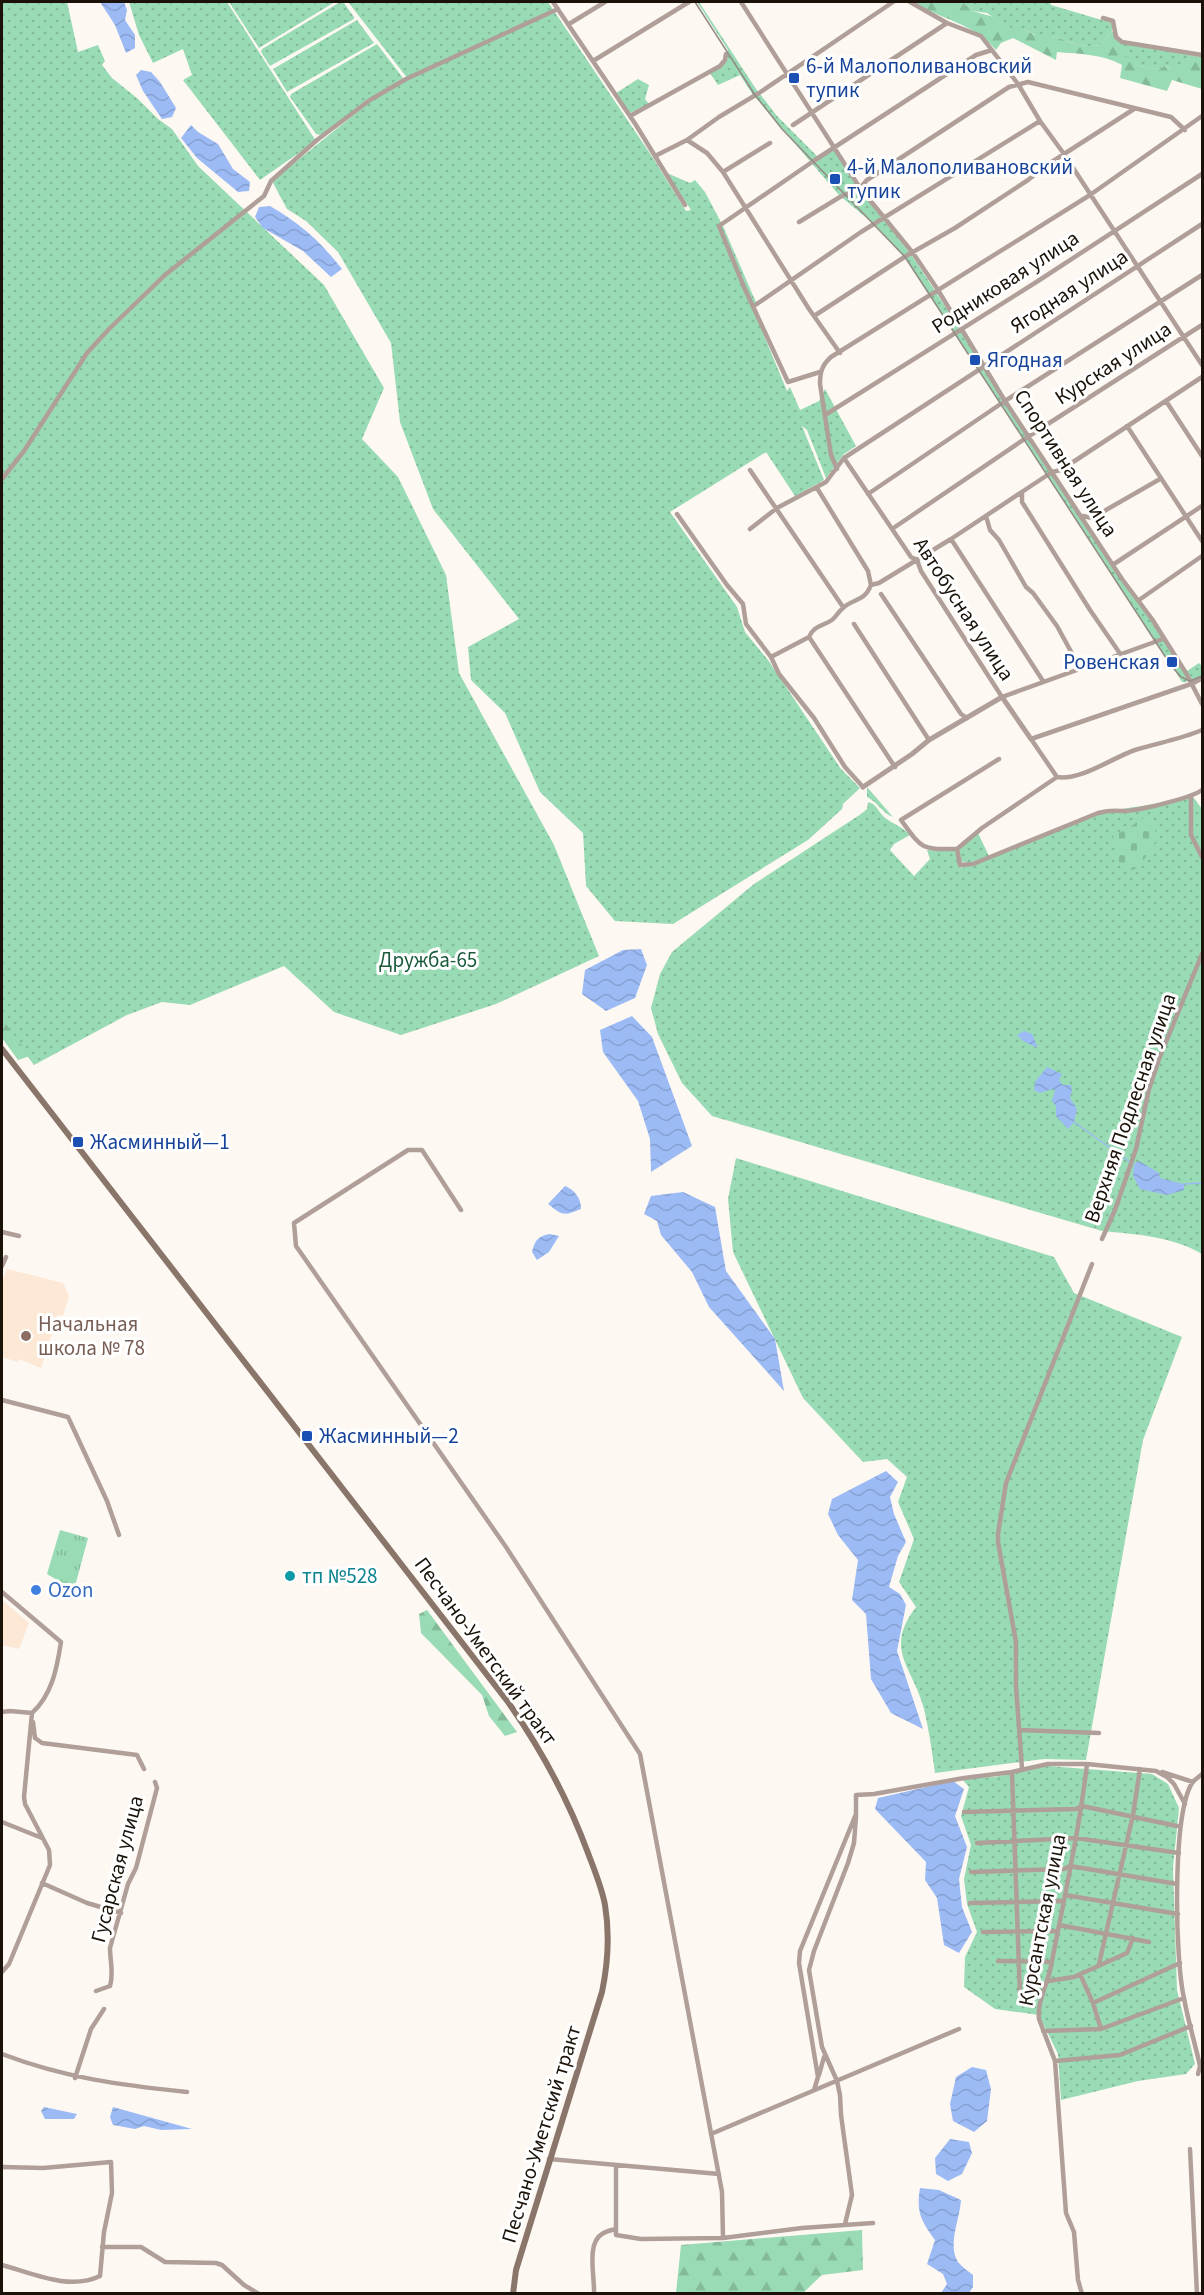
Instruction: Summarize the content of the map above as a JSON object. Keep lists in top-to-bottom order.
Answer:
{
  "streets": {
    "main road": ["Песчано-Уметский тракт"],
    "street": [
      "Родниковая улица",
      "Ягодная улица",
      "Курская улица",
      "Спортивная улица",
      "Автобусная улица",
      "Верхняя Подлесная улица",
      "Гусарская улица",
      "Курсантская улица"
    ]
  },
  "crossings": [
    ["Родниковая улица", "Спортивная улица"],
    ["Ягодная улица", "Спортивная улица"],
    ["Ягодная улица", "Автобусная улица"],
    ["Курская улица", "Спортивная улица"],
    ["Курская улица", "Автобусная улица"]
  ],
  "parks": ["Дружба-65"],
  "places": {
    "transit": [
      "6-й Малополивановский тупик",
      "4-й Малополивановский тупик",
      "Ягодная",
      "Ровенская",
      "Жасминный—1",
      "Жасминный—2"
    ],
    "other": ["Начальная школа № 78", "тп №528", "Ozon"]
  }
}
